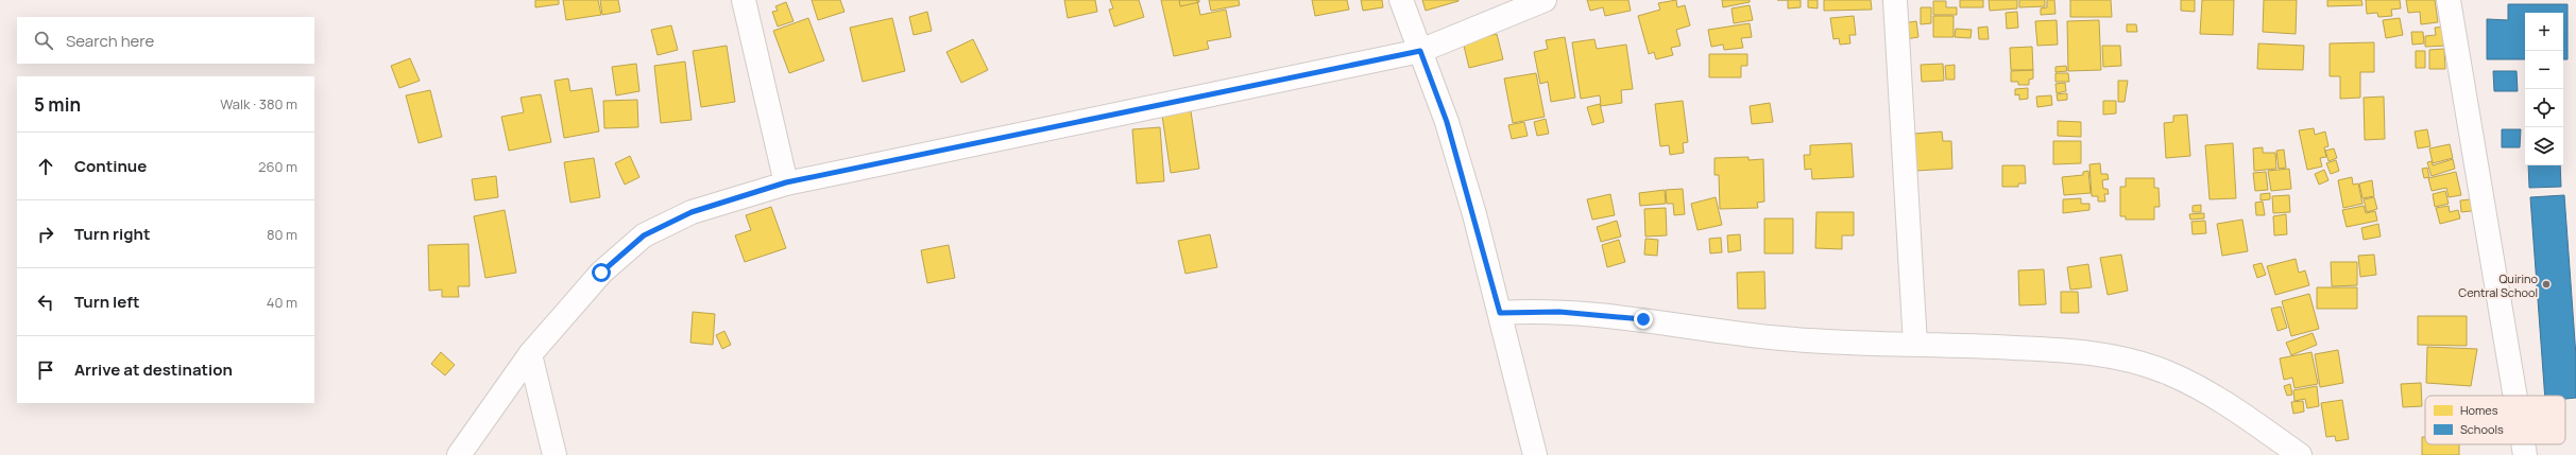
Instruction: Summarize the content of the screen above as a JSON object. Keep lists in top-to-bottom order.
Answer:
{
  "places": ["Quirino Central School"],
  "legend": ["Homes", "Schools"],
  "page": {
    "map_buttons": ["+", "−"],
    "search": "Search here",
    "heading": ["5 min", "Walk · 380 m"],
    "list": [
      ["Continue", "260 m"],
      ["Turn right", "80 m"],
      ["Turn left", "40 m"],
      "Arrive at destination"
    ]
  }
}
